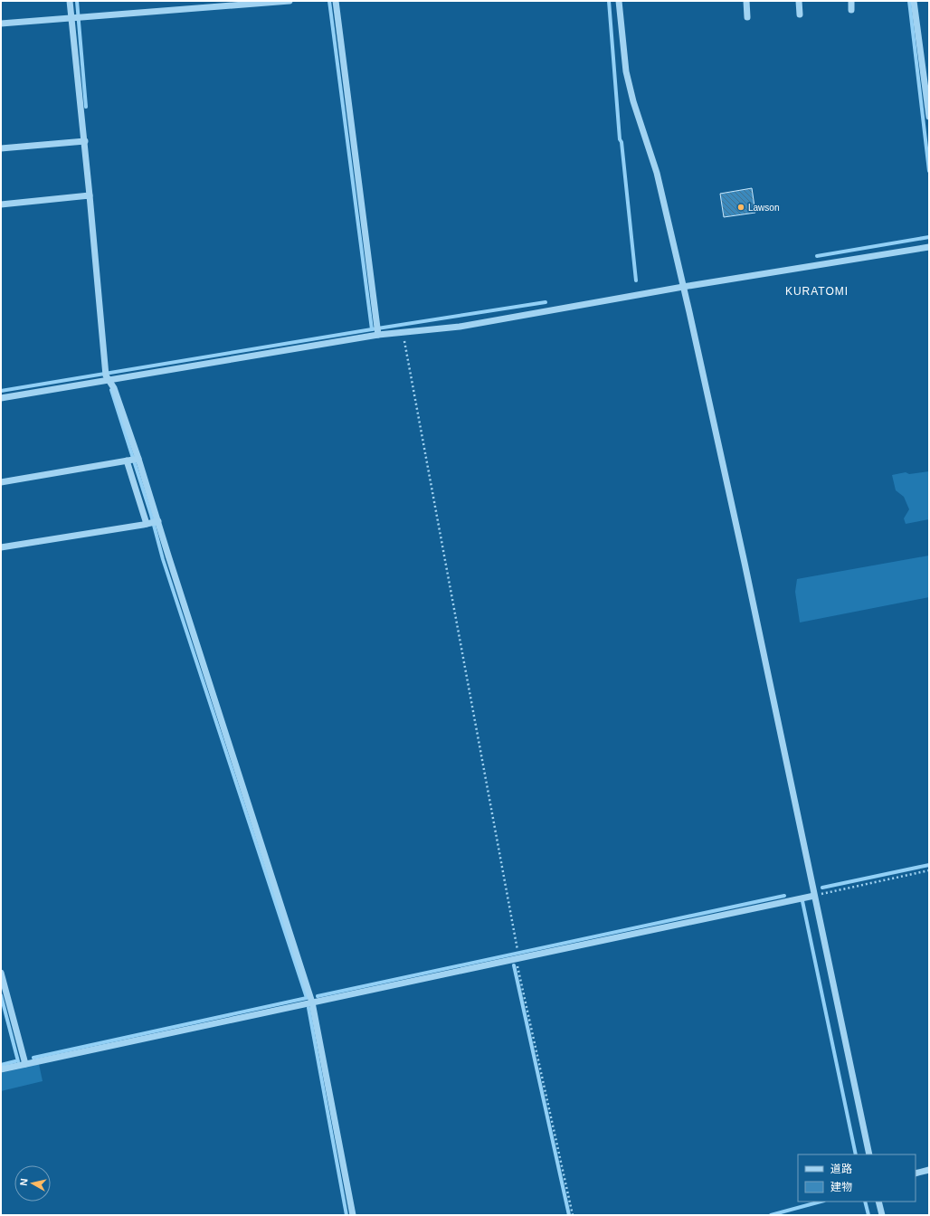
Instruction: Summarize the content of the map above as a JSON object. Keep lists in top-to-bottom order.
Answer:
{
  "districts": ["KURATOMI"],
  "places": ["Lawson"],
  "legend": ["道路", "建物"],
  "north": "left"
}
